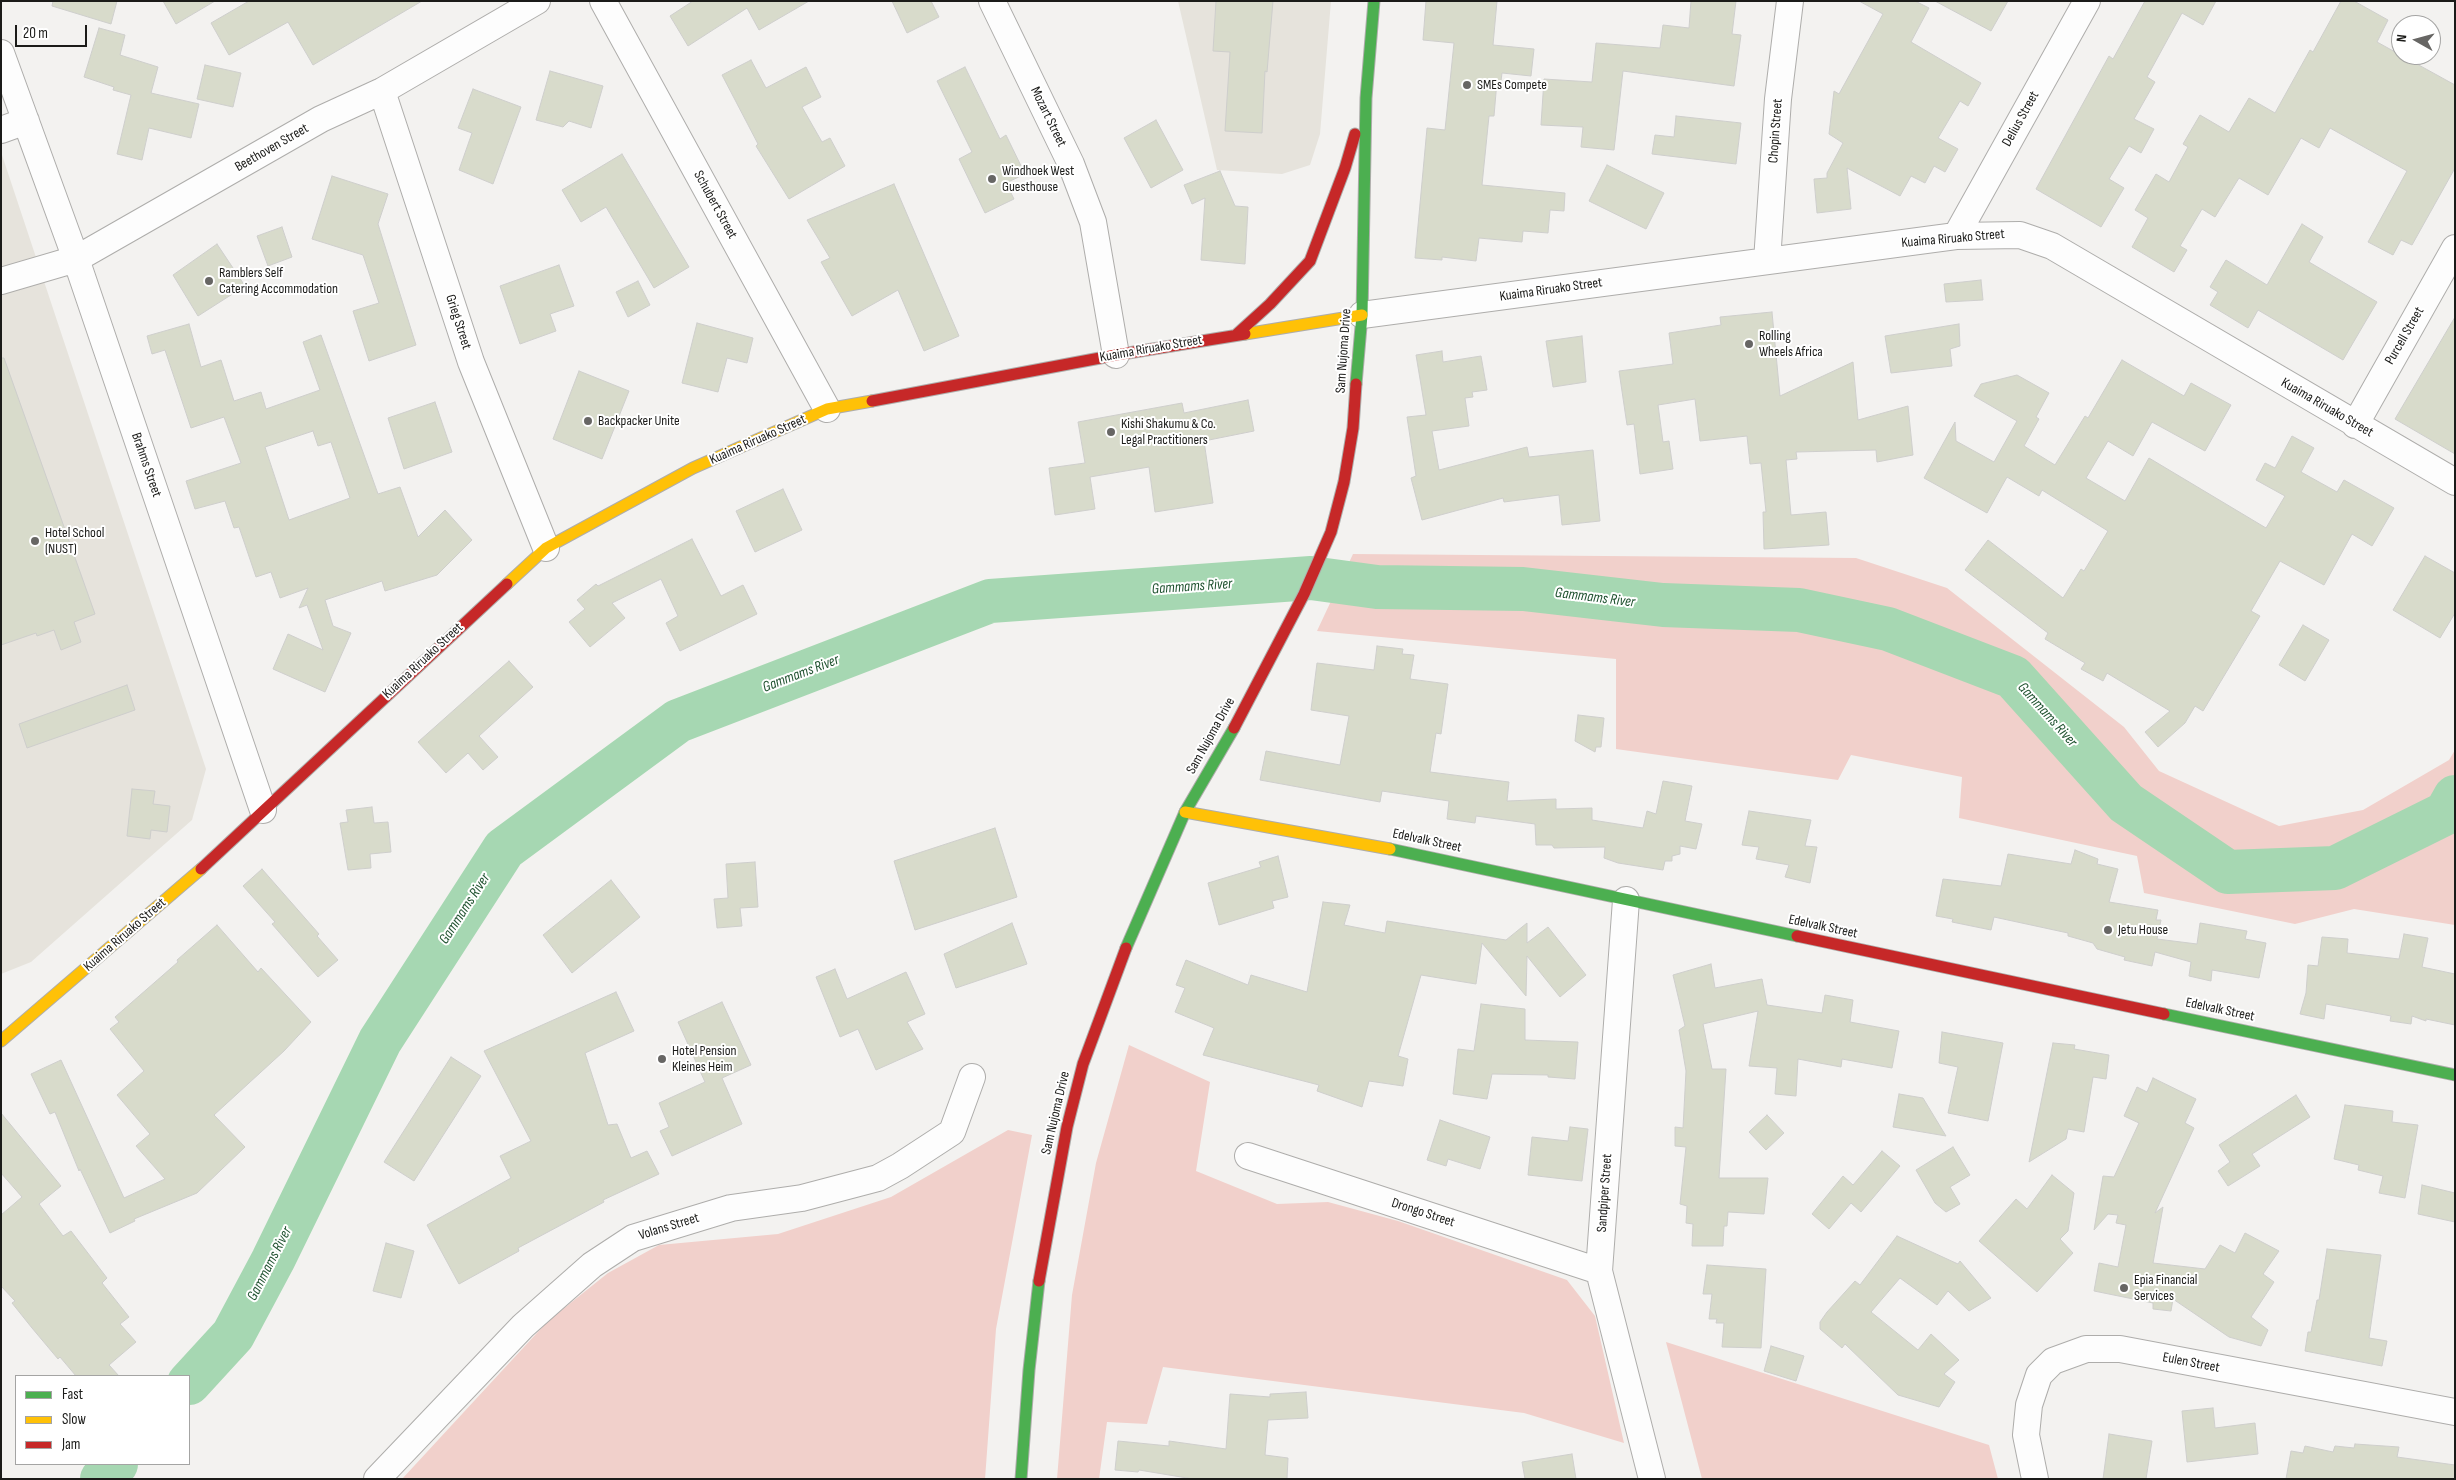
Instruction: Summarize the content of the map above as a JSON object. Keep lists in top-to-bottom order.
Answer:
{
  "streets": {
    "main road": ["Kuaima Riruako Street", "Sam Nujoma Drive", "Edelvalk Street"],
    "street": [
      "Mozart Street",
      "Delius Street",
      "Chopin Street",
      "Beethoven Street",
      "Schubert Street",
      "Grieg Street",
      "Purcell Street",
      "Brahms Street",
      "Sandpiper Street",
      "Drongo Street",
      "Volans Street",
      "Eulen Street"
    ]
  },
  "crossings": [
    ["Mozart Street", "Kuaima Riruako Street"],
    ["Delius Street", "Kuaima Riruako Street"],
    ["Chopin Street", "Kuaima Riruako Street"],
    ["Beethoven Street", "Grieg Street"],
    ["Beethoven Street", "Brahms Street"],
    ["Schubert Street", "Kuaima Riruako Street"],
    ["Kuaima Riruako Street", "Grieg Street"],
    ["Kuaima Riruako Street", "Purcell Street"],
    ["Kuaima Riruako Street", "Sam Nujoma Drive"],
    ["Kuaima Riruako Street", "Brahms Street"],
    ["Sam Nujoma Drive", "Edelvalk Street"],
    ["Edelvalk Street", "Sandpiper Street"],
    ["Sandpiper Street", "Drongo Street"]
  ],
  "water": ["Gammams River"],
  "places": [
    "SMEs Compete",
    "Windhoek West Guesthouse",
    "Ramblers Self Catering Accommodation",
    "Rolling Wheels Africa",
    "Backpacker Unite",
    "Kishi Shakumu & Co. Legal Practitioners",
    "Hotel School (NUST)",
    "Jetu House",
    "Hotel Pension Kleines Heim",
    "Epia Financial Services"
  ],
  "legend": ["Fast", "Slow", "Jam"],
  "scale_bar": "20 m",
  "north": "left"
}
